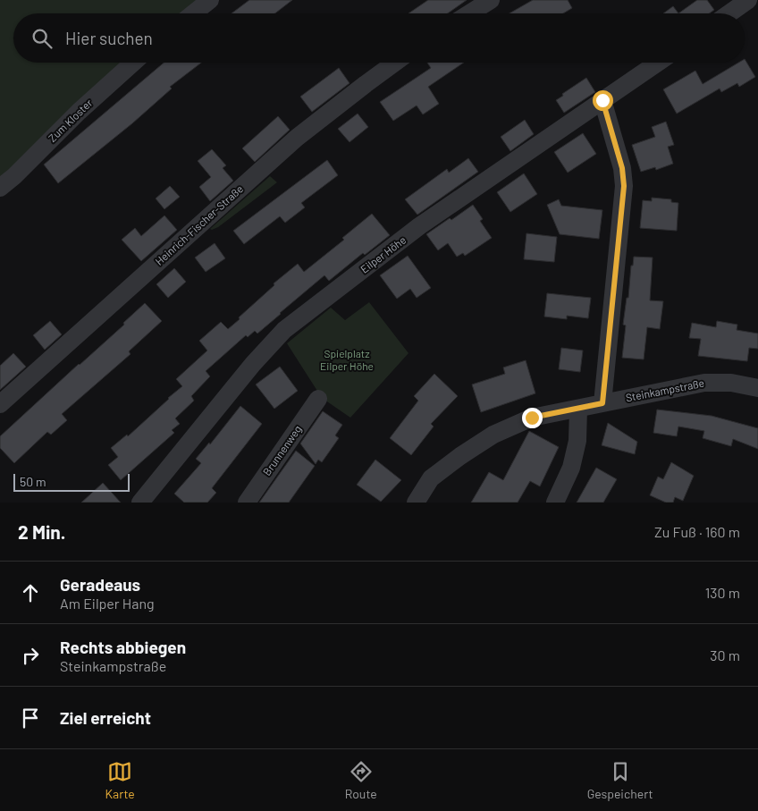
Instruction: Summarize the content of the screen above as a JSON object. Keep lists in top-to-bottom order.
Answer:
{
  "streets": {
    "street": [
      "Zum Kloster",
      "Heinrich-Fischer-Straße",
      "Eilper Höhe",
      "Steinkampstraße",
      "Brunnenweg"
    ]
  },
  "parks": ["Spielplatz Eilper Höhe"],
  "scale_bar": "50 m",
  "page": {
    "search": "Hier suchen",
    "scale": "50 m",
    "heading": ["2 Min.", "Zu Fuß · 160 m"],
    "list": [
      ["Geradeaus", "Am Eilper Hang", "130 m"],
      ["Rechts abbiegen", "Steinkampstraße", "30 m"],
      "Ziel erreicht"
    ],
    "nav": ["Karte", "Route", "Gespeichert"]
  }
}
